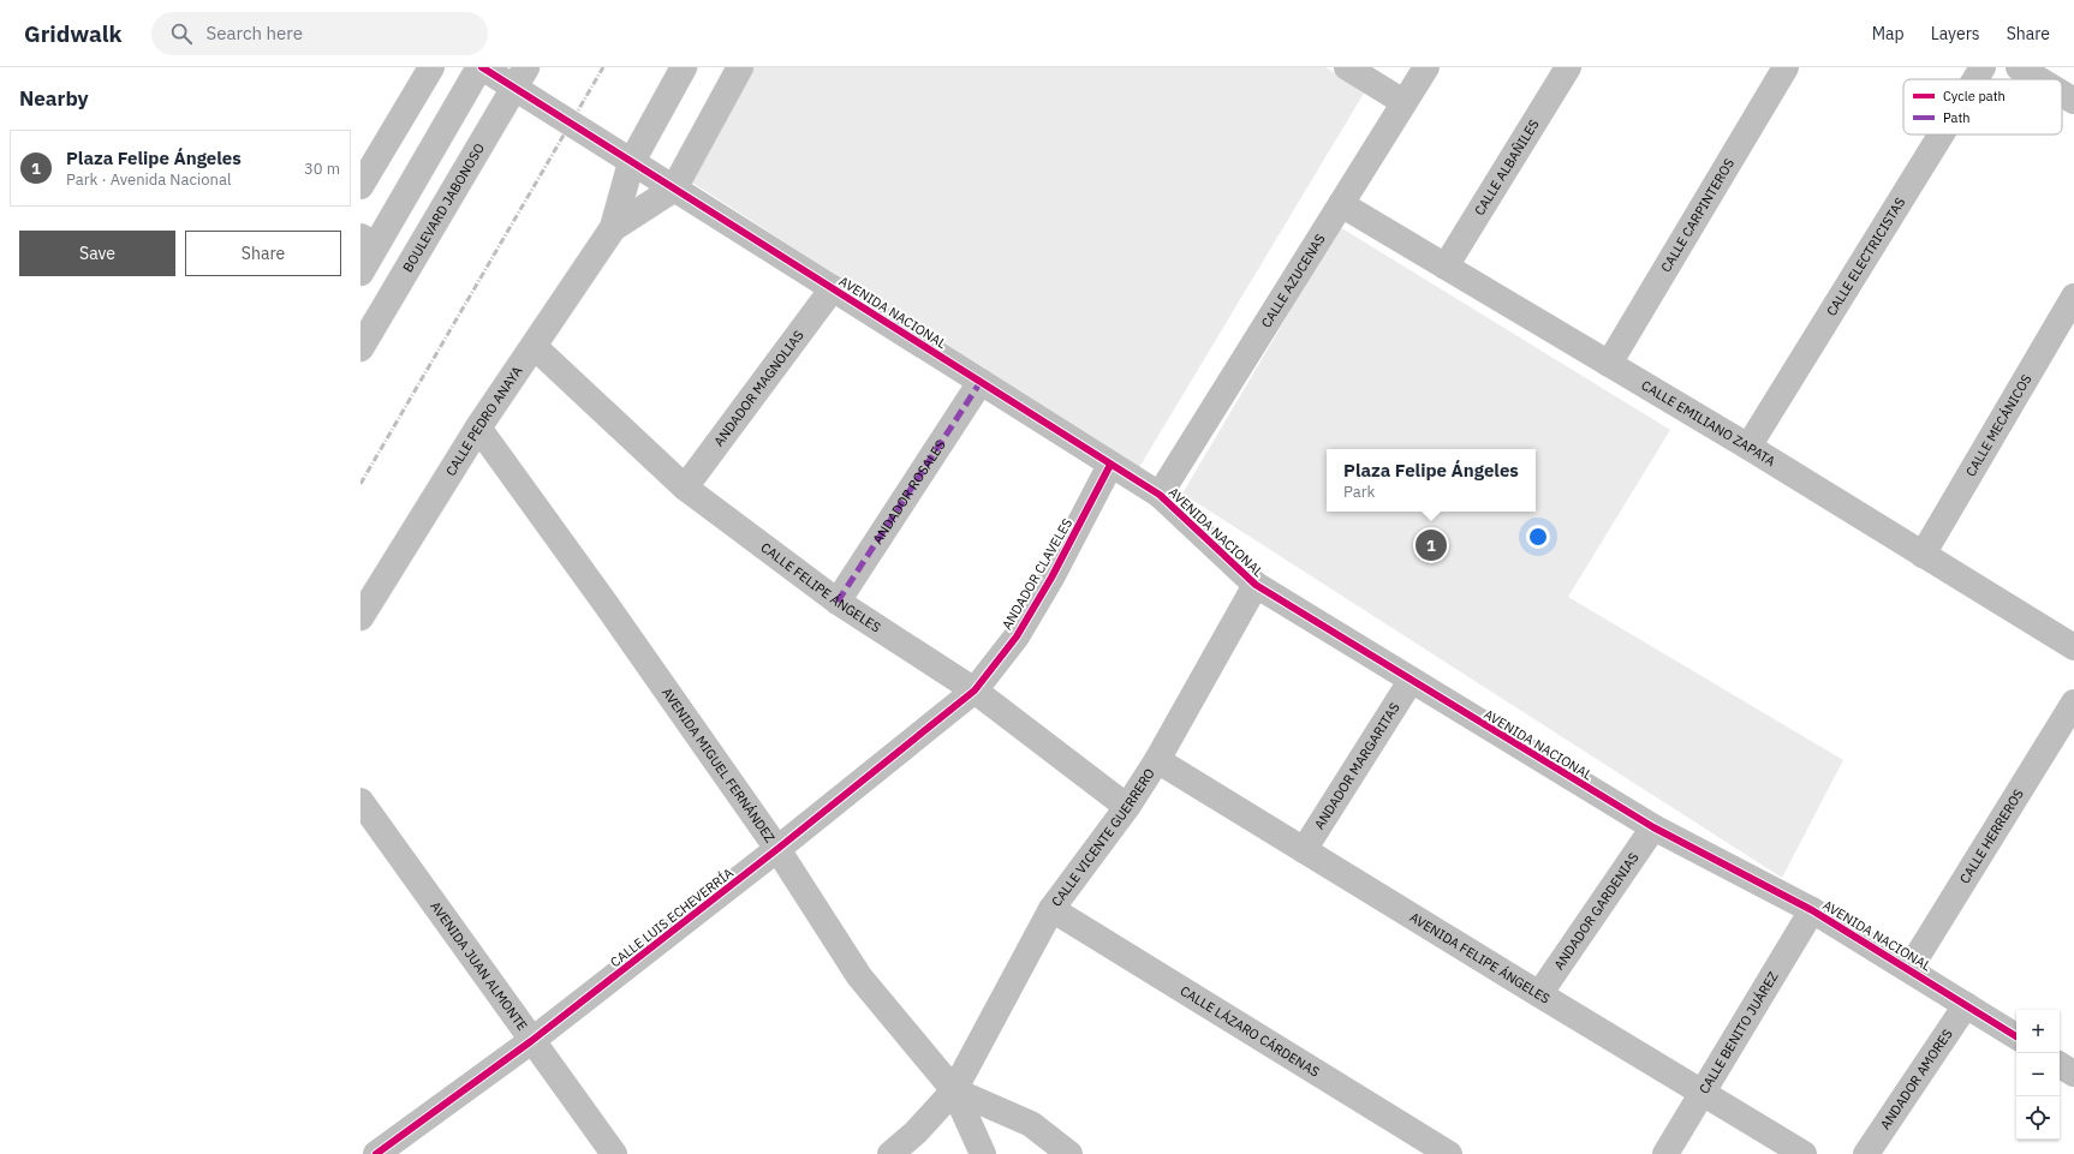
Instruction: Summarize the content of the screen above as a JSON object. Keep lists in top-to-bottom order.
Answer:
{
  "streets": {
    "street": [
      "CALLE ALBAÑILES",
      "BOULEVARD JABONOSO",
      "CALLE CARPINTEROS",
      "CALLE ELECTRICISTAS",
      "CALLE AZUCENAS",
      "AVENIDA NACIONAL",
      "ANDADOR MAGNOLIAS",
      "CALLE PEDRO ANAYA",
      "CALLE EMILIANO ZAPATA",
      "CALLE MECÁNICOS",
      "ANDADOR ROSALES",
      "ANDADOR CLAVELES",
      "CALLE FELIPE ÁNGELES",
      "AVENIDA MIGUEL FERNÁNDEZ",
      "ANDADOR MARGARITAS",
      "CALLE HERREROS",
      "CALLE VICENTE GUERRERO",
      "ANDADOR GARDENIAS",
      "CALLE LUIS ECHEVERRÍA",
      "AVENIDA FELIPE ÁNGELES",
      "AVENIDA JUAN ALMONTE",
      "CALLE LÁZARO CÁRDENAS",
      "CALLE BENITO JUÁREZ",
      "ANDADOR AMORES"
    ]
  },
  "crossings": [
    ["CALLE ALBAÑILES", "CALLE EMILIANO ZAPATA"],
    ["BOULEVARD JABONOSO", "AVENIDA NACIONAL"],
    ["CALLE CARPINTEROS", "CALLE EMILIANO ZAPATA"],
    ["CALLE ELECTRICISTAS", "CALLE EMILIANO ZAPATA"],
    ["CALLE AZUCENAS", "AVENIDA NACIONAL"],
    ["CALLE AZUCENAS", "CALLE EMILIANO ZAPATA"],
    ["AVENIDA NACIONAL", "ANDADOR MAGNOLIAS"],
    ["AVENIDA NACIONAL", "CALLE PEDRO ANAYA"],
    ["AVENIDA NACIONAL", "ANDADOR ROSALES"],
    ["AVENIDA NACIONAL", "ANDADOR CLAVELES"],
    ["AVENIDA NACIONAL", "ANDADOR MARGARITAS"],
    ["AVENIDA NACIONAL", "CALLE HERREROS"],
    ["AVENIDA NACIONAL", "CALLE VICENTE GUERRERO"],
    ["AVENIDA NACIONAL", "ANDADOR GARDENIAS"],
    ["AVENIDA NACIONAL", "CALLE BENITO JUÁREZ"],
    ["AVENIDA NACIONAL", "ANDADOR AMORES"],
    ["ANDADOR MAGNOLIAS", "CALLE FELIPE ÁNGELES"],
    ["CALLE PEDRO ANAYA", "CALLE FELIPE ÁNGELES"],
    ["CALLE PEDRO ANAYA", "AVENIDA MIGUEL FERNÁNDEZ"],
    ["CALLE EMILIANO ZAPATA", "CALLE MECÁNICOS"],
    ["ANDADOR ROSALES", "CALLE FELIPE ÁNGELES"],
    ["ANDADOR CLAVELES", "CALLE FELIPE ÁNGELES"],
    ["ANDADOR CLAVELES", "CALLE LUIS ECHEVERRÍA"],
    ["CALLE FELIPE ÁNGELES", "CALLE VICENTE GUERRERO"],
    ["CALLE FELIPE ÁNGELES", "CALLE LUIS ECHEVERRÍA"],
    ["AVENIDA MIGUEL FERNÁNDEZ", "CALLE VICENTE GUERRERO"],
    ["AVENIDA MIGUEL FERNÁNDEZ", "CALLE LUIS ECHEVERRÍA"],
    ["ANDADOR MARGARITAS", "AVENIDA FELIPE ÁNGELES"],
    ["CALLE VICENTE GUERRERO", "AVENIDA FELIPE ÁNGELES"],
    ["CALLE VICENTE GUERRERO", "CALLE LÁZARO CÁRDENAS"],
    ["ANDADOR GARDENIAS", "AVENIDA FELIPE ÁNGELES"],
    ["CALLE LUIS ECHEVERRÍA", "AVENIDA JUAN ALMONTE"],
    ["AVENIDA FELIPE ÁNGELES", "CALLE BENITO JUÁREZ"]
  ],
  "legend": ["Cycle path", "Path"],
  "page": {
    "header": "Gridwalk",
    "search": "Search here",
    "nav": ["Map", "Layers", "Share"],
    "heading": "Nearby",
    "list": [
      {
        "mark": "1",
        "name": "Plaza Felipe Ángeles",
        "note": "Park · Avenida Nacional",
        "value": "30 m"
      }
    ],
    "buttons": ["Save", "Share"],
    "popup": ["Plaza Felipe Ángeles", "Park"],
    "pins": "1",
    "map_buttons": ["+", "−"]
  }
}
